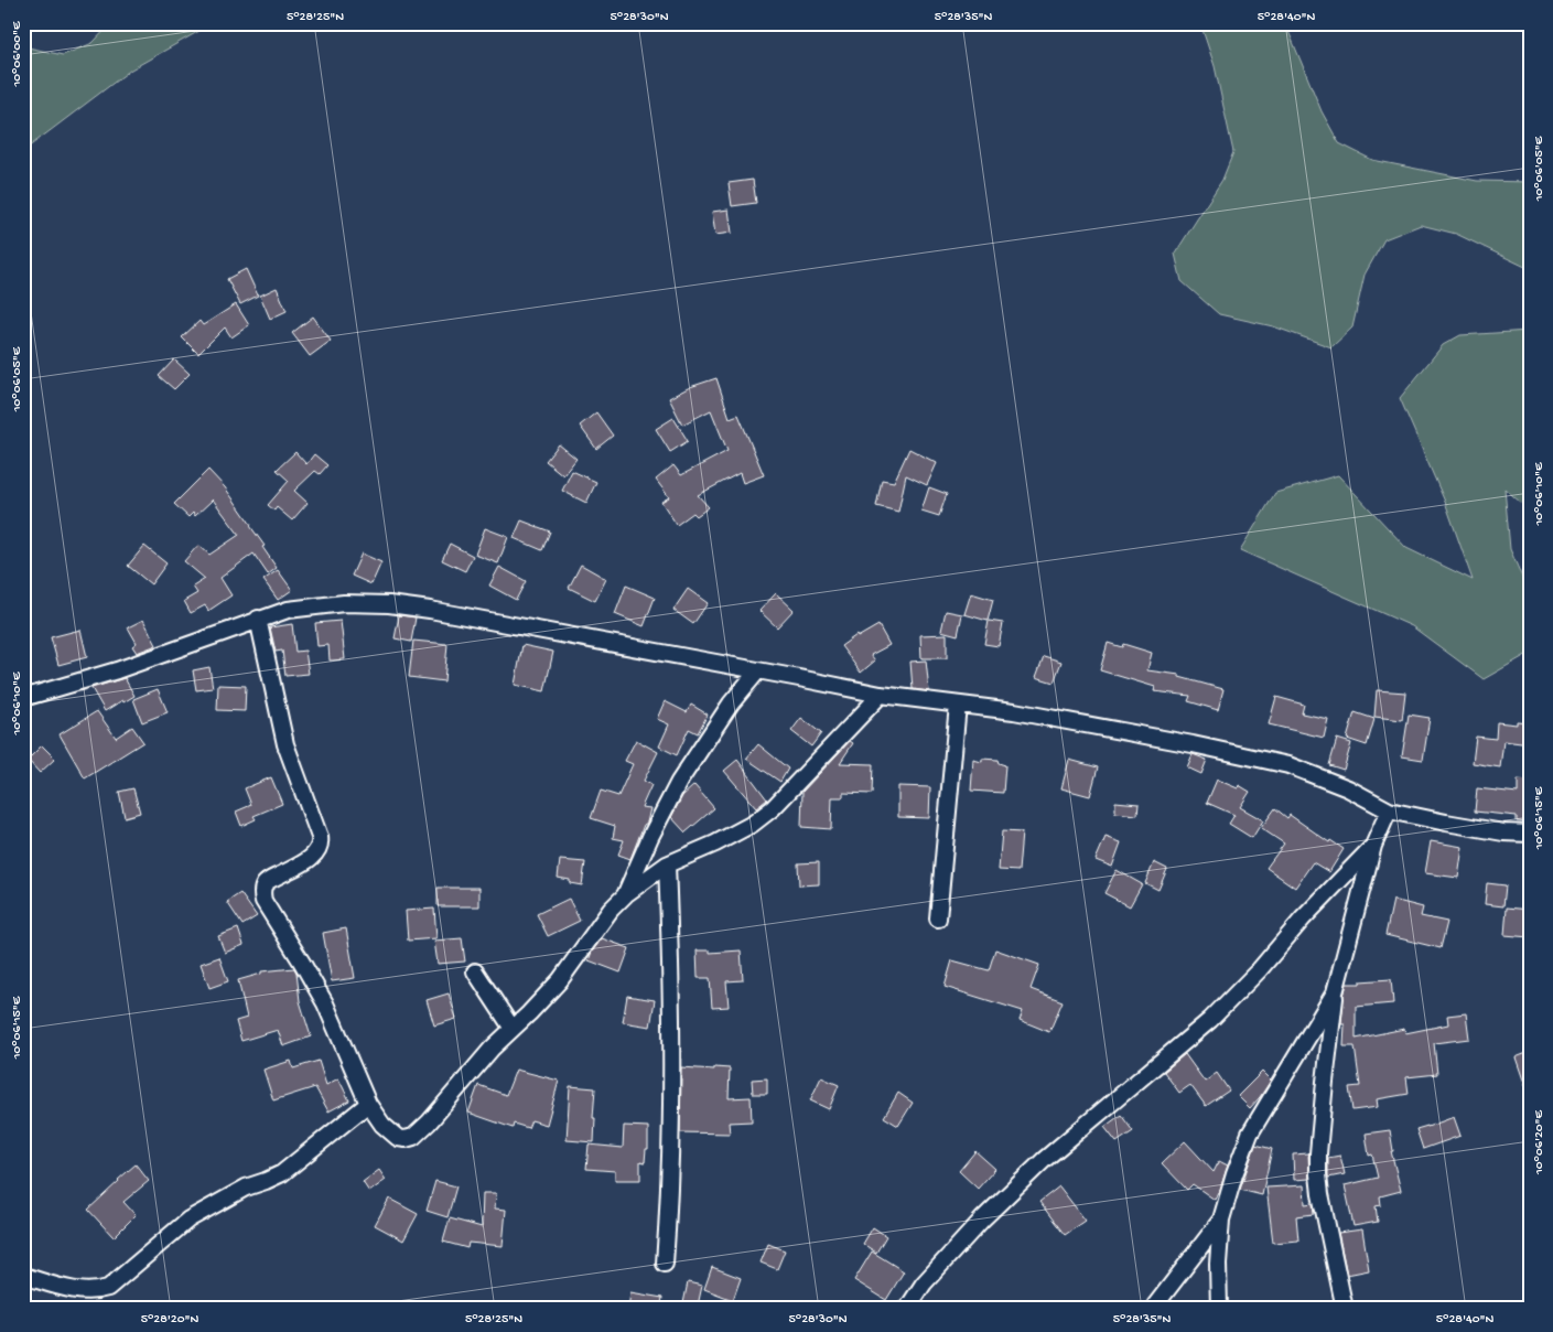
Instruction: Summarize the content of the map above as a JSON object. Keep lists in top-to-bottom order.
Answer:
{
  "coordinates": [
    "5°28'25\"N",
    "5°28'30\"N",
    "5°28'35\"N",
    "5°28'40\"N",
    "10°06'00\"E",
    "10°06'05\"E",
    "10°06'10\"E",
    "10°06'15\"E",
    "10°06'20\"E",
    "5°28'20\"N"
  ]
}
